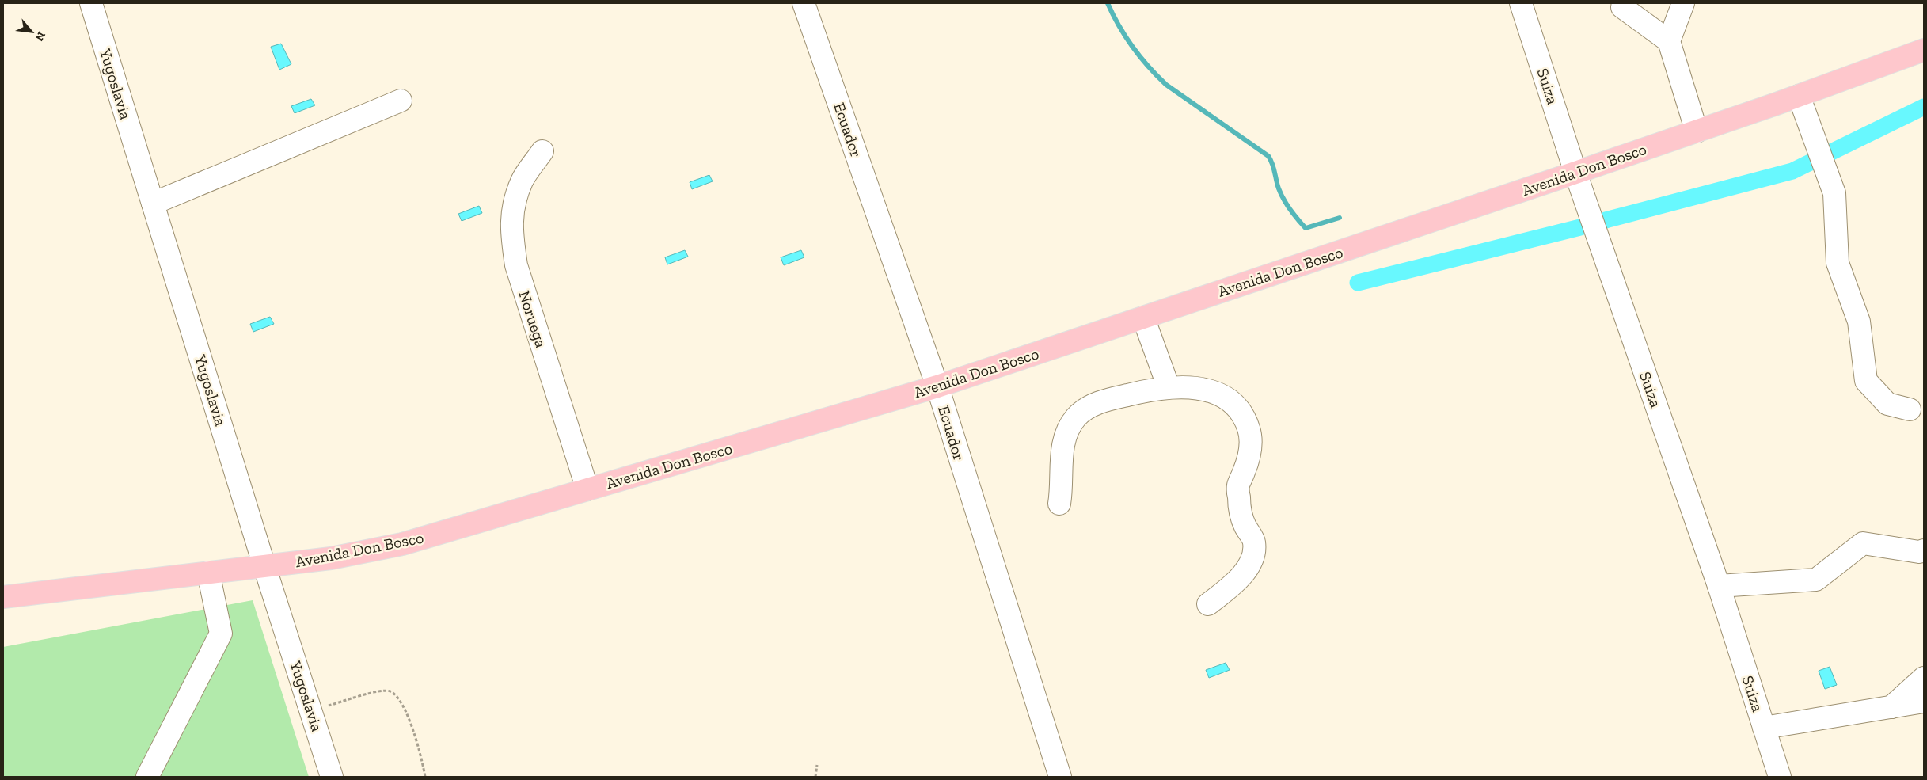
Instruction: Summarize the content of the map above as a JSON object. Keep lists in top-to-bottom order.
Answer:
{
  "streets": {
    "main road": ["Avenida Don Bosco"],
    "street": [
      "Yugoslavia",
      "Suiza",
      "Ecuador",
      "Noruega"
    ]
  },
  "crossings": [
    ["Yugoslavia", "Avenida Don Bosco"],
    ["Suiza", "Avenida Don Bosco"],
    ["Ecuador", "Avenida Don Bosco"],
    ["Avenida Don Bosco", "Noruega"]
  ],
  "north": "bottom right"
}
